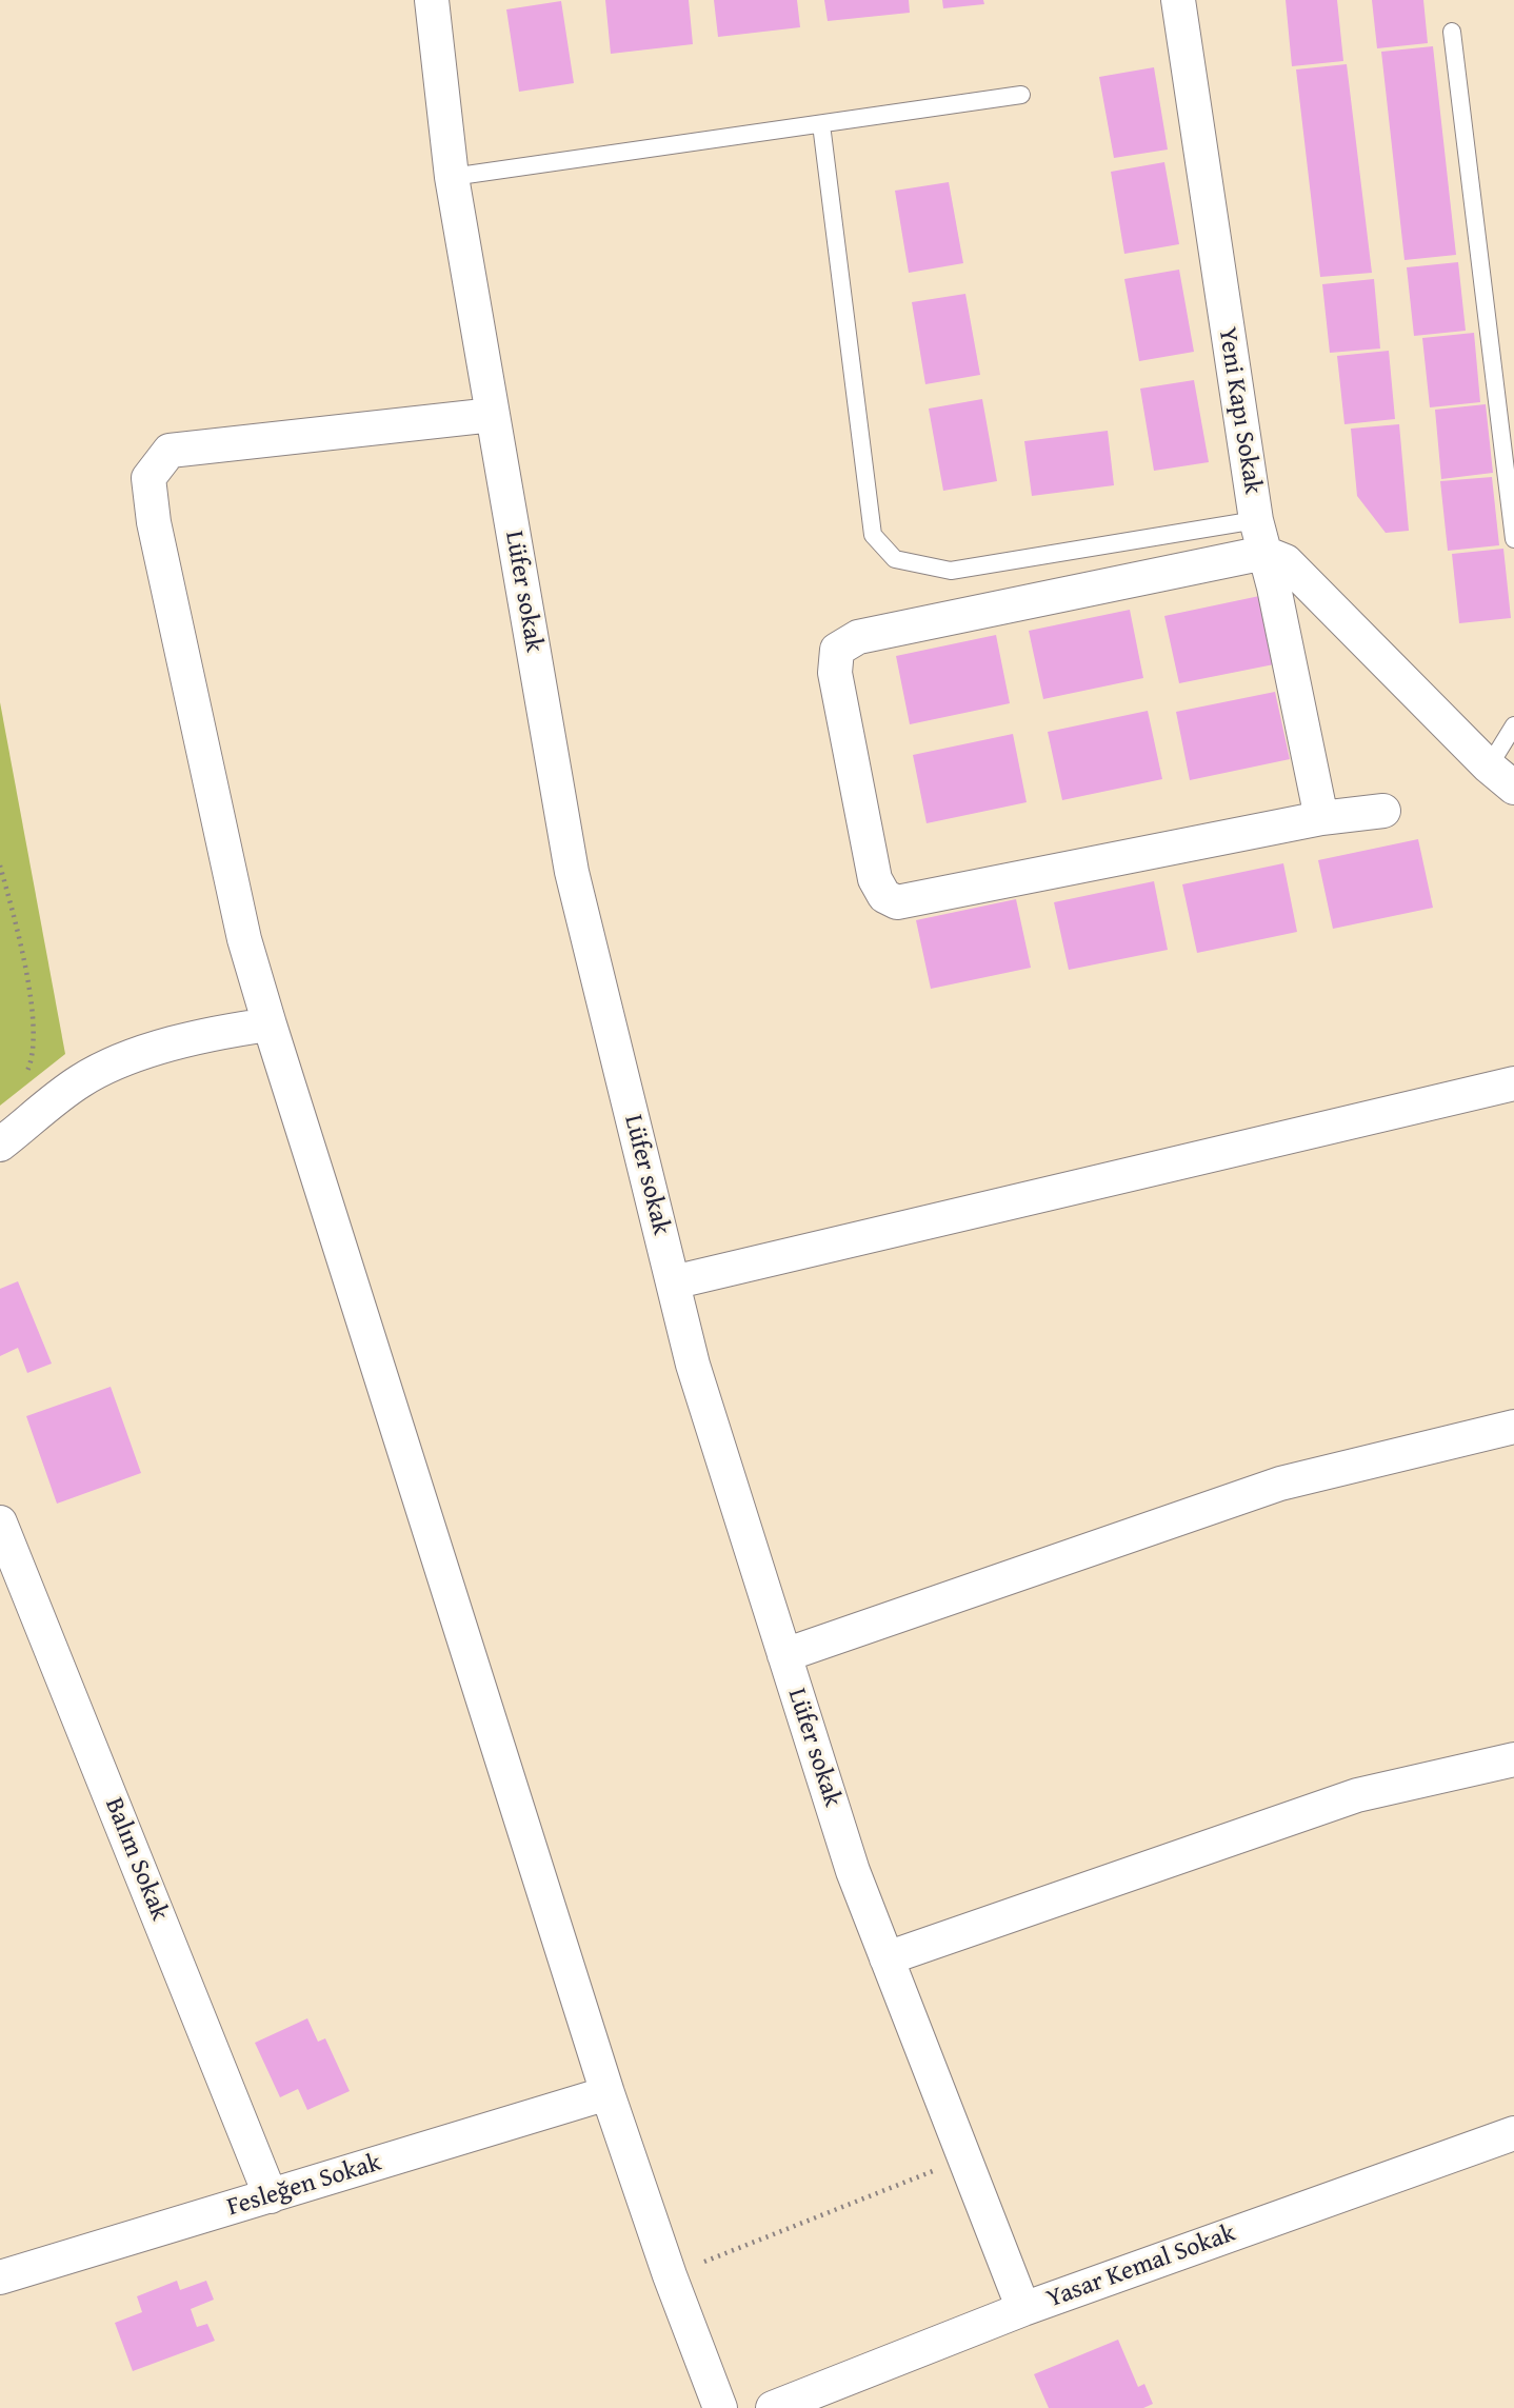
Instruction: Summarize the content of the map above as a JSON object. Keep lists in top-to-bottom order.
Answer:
{
  "streets": {
    "street": [
      "Yeni Kapı Sokak",
      "Lüfer sokak",
      "Balım Sokak",
      "Fesleğen Sokak",
      "Yasar Kemal Sokak"
    ]
  },
  "crossings": [
    ["Lüfer sokak", "Yasar Kemal Sokak"],
    ["Balım Sokak", "Fesleğen Sokak"]
  ]
}
